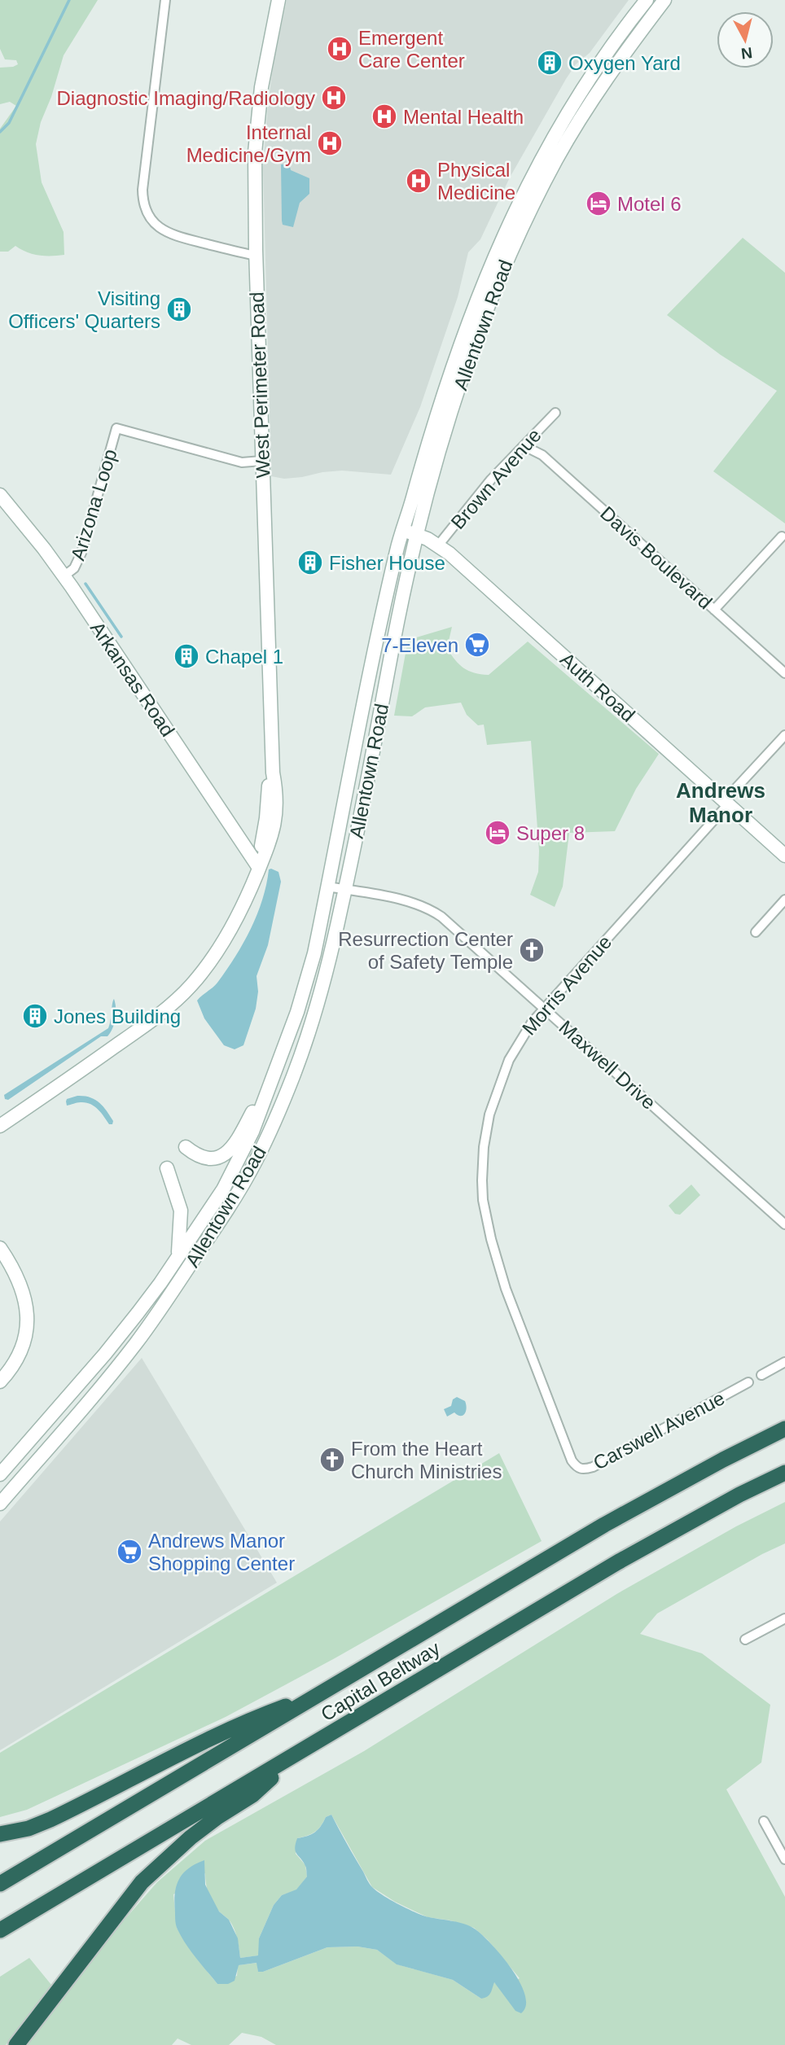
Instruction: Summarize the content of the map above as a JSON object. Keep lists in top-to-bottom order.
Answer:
{
  "streets": {
    "highway": ["Capital Beltway"],
    "main road": [
      "Allentown Road",
      "West Perimeter Road",
      "Arkansas Road",
      "Auth Road"
    ],
    "street": [
      "Brown Avenue",
      "Arizona Loop",
      "Davis Boulevard",
      "Morris Avenue",
      "Maxwell Drive",
      "Carswell Avenue"
    ]
  },
  "crossings": [
    ["Allentown Road", "Auth Road"],
    ["Allentown Road", "Maxwell Drive"],
    ["West Perimeter Road", "Arizona Loop"],
    ["West Perimeter Road", "Arkansas Road"],
    ["Brown Avenue", "Davis Boulevard"],
    ["Brown Avenue", "Auth Road"],
    ["Arizona Loop", "Arkansas Road"],
    ["Auth Road", "Morris Avenue"],
    ["Morris Avenue", "Maxwell Drive"],
    ["Morris Avenue", "Carswell Avenue"]
  ],
  "districts": ["Andrews Manor"],
  "places": {
    "hospital": [
      "Emergent Care Center",
      "Diagnostic Imaging/Radiology",
      "Mental Health",
      "Internal Medicine/Gym",
      "Physical Medicine"
    ],
    "building": [
      "Oxygen Yard",
      "Visiting Officers' Quarters",
      "Fisher House",
      "Chapel 1",
      "Jones Building"
    ],
    "hotel": ["Motel 6", "Super 8"],
    "supermarket": ["7-Eleven", "Andrews Manor Shopping Center"],
    "church": ["Resurrection Center of Safety Temple", "From the Heart Church Ministries"]
  },
  "north": "bottom"
}
